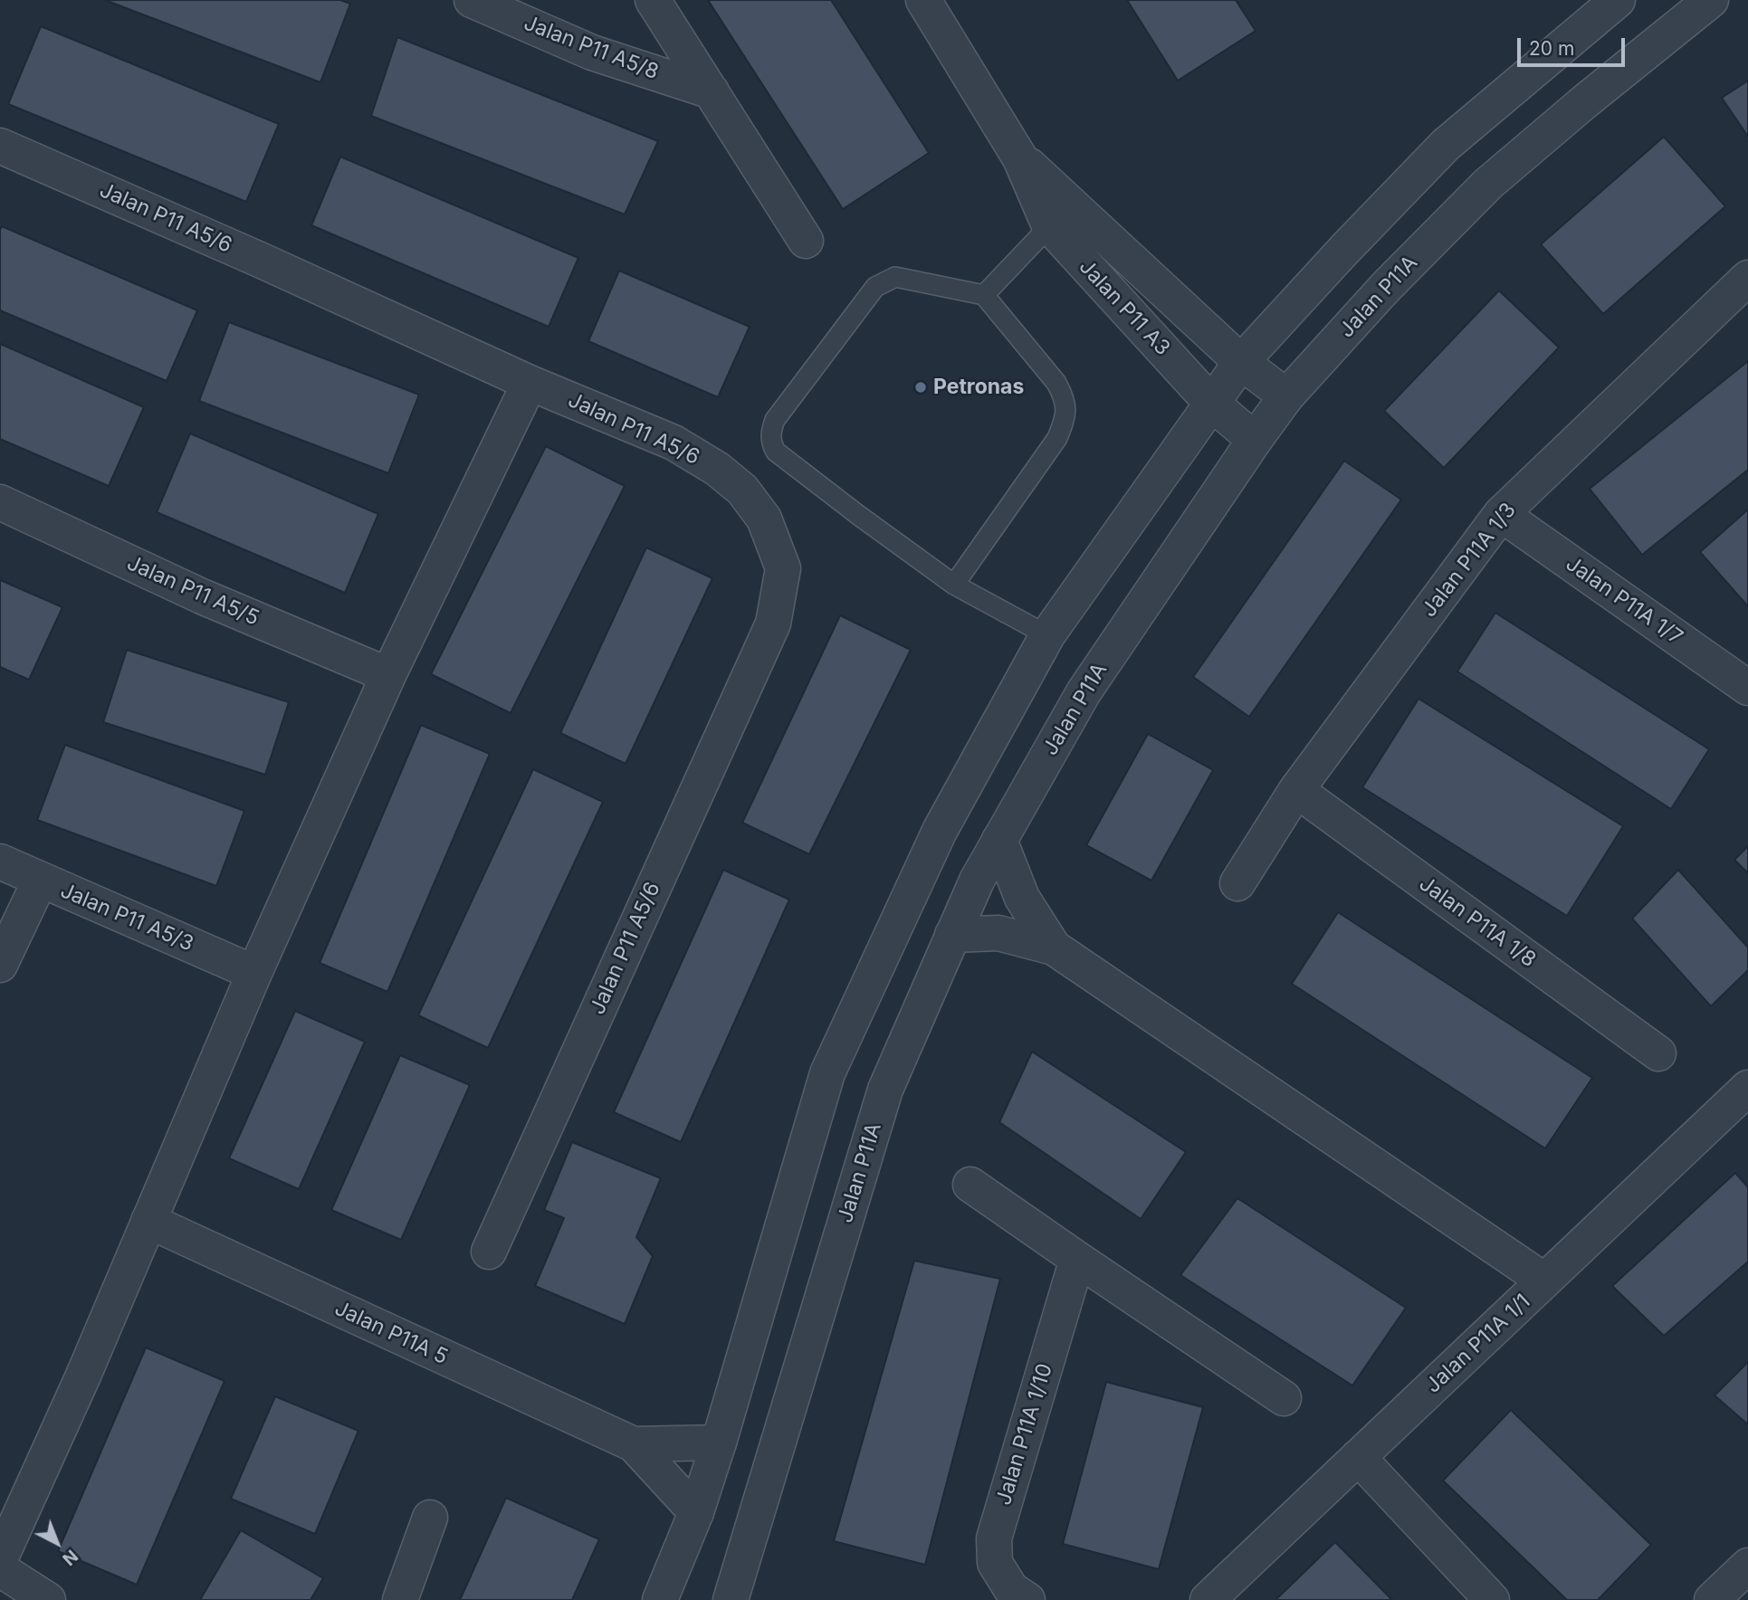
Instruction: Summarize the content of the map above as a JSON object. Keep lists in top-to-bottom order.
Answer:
{
  "streets": {
    "street": [
      "Jalan P11 A5/8",
      "Jalan P11 A5/6",
      "Jalan P11A",
      "Jalan P11 A3",
      "Jalan P11A 1/3",
      "Jalan P11 A5/5",
      "Jalan P11A 1/7",
      "Jalan P11 A5/3",
      "Jalan P11A 1/8",
      "Jalan P11A 5",
      "Jalan P11A 1/1",
      "Jalan P11A 1/10"
    ]
  },
  "crossings": [
    ["Jalan P11A", "Jalan P11 A3"],
    ["Jalan P11A 1/3", "Jalan P11A 1/7"],
    ["Jalan P11A 1/3", "Jalan P11A 1/8"]
  ],
  "places": ["Petronas"],
  "scale_bar": "20 m",
  "north": "bottom right"
}
